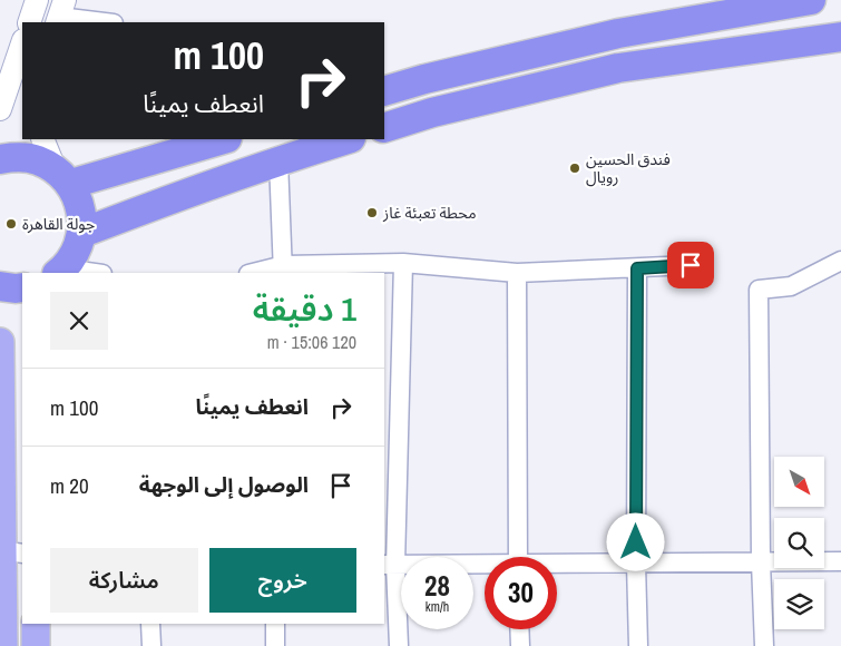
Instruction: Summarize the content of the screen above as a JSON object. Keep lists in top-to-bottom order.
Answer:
{
  "places": ["فندق الحسين رويال", "محطة تعبئة غاز", "جولة القاهرة"],
  "north": "bottom right",
  "page": {
    "turn": ["100 m", "انعطف يمينًا"],
    "heading": ["1 دقيقة", "120 m · 15:06"],
    "list": [
      {
        "name": "انعطف يمينًا",
        "value": "100 m"
      },
      {
        "name": "الوصول إلى الوجهة",
        "value": "20 m"
      }
    ],
    "buttons": ["خروج", "مشاركة"],
    "speed": "28 km/h",
    "limit": "30"
  }
}
